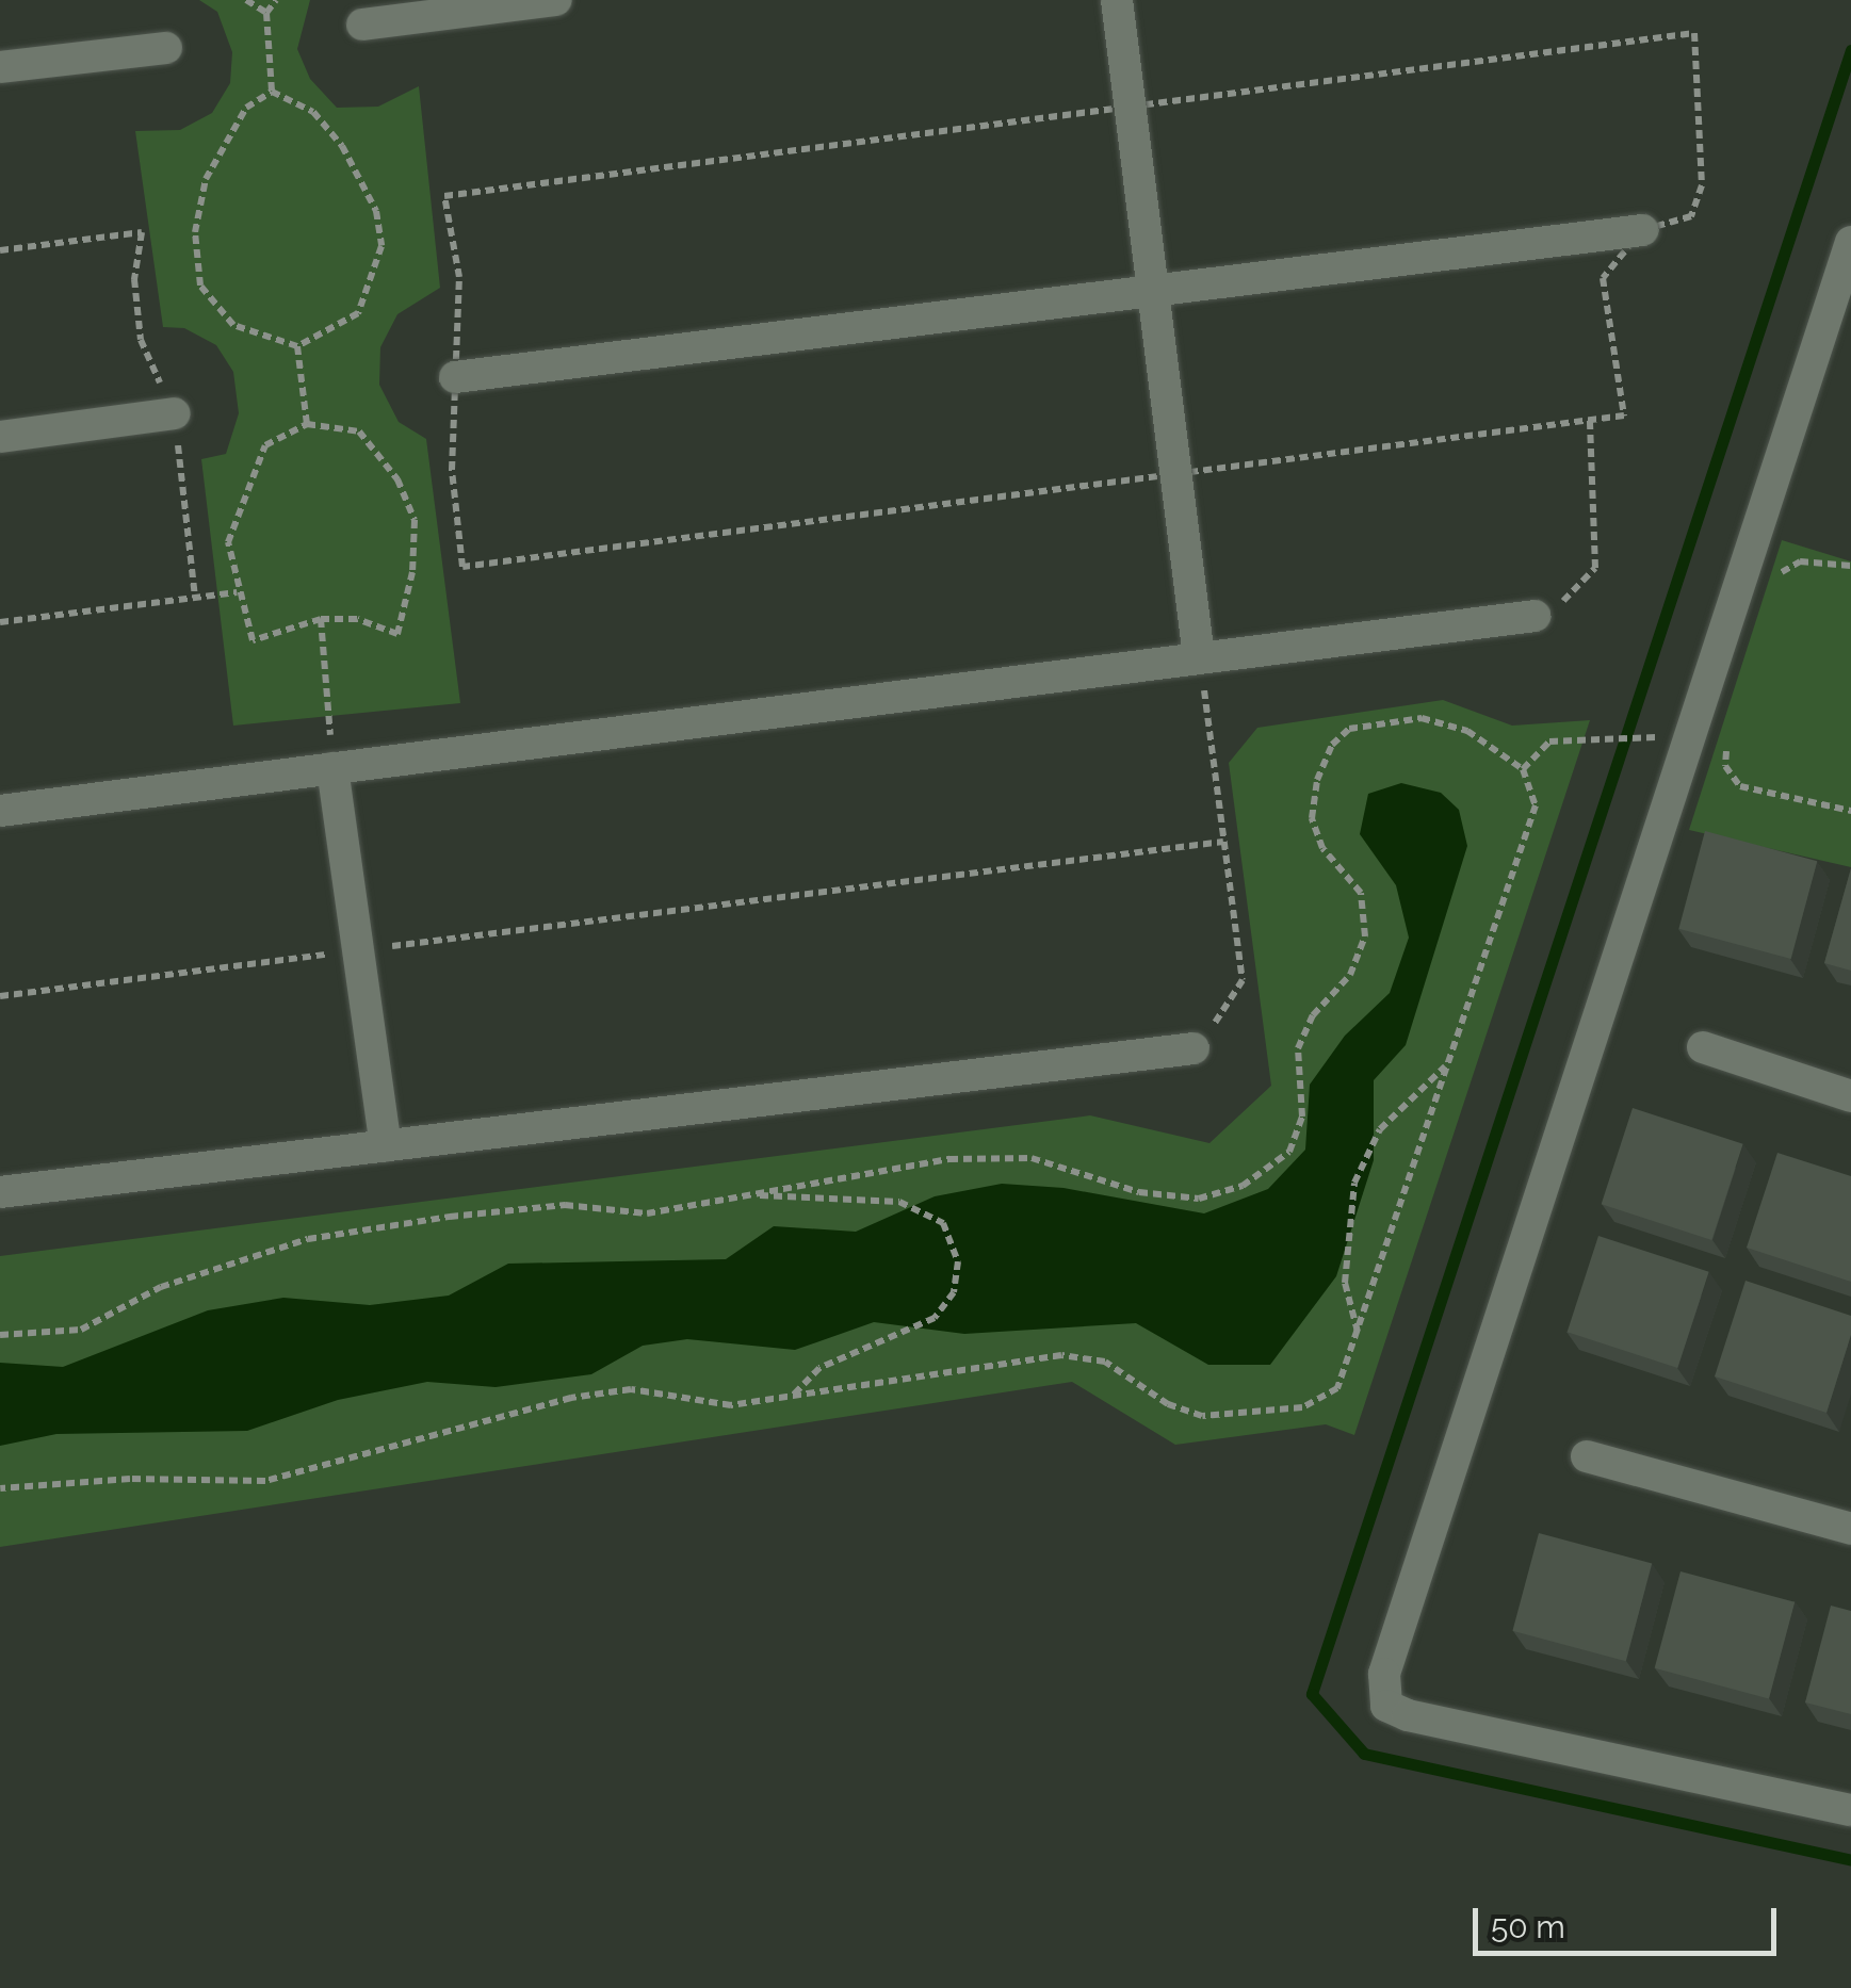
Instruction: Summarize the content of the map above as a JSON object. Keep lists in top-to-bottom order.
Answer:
{
  "scale_bar": "50 m"
}
